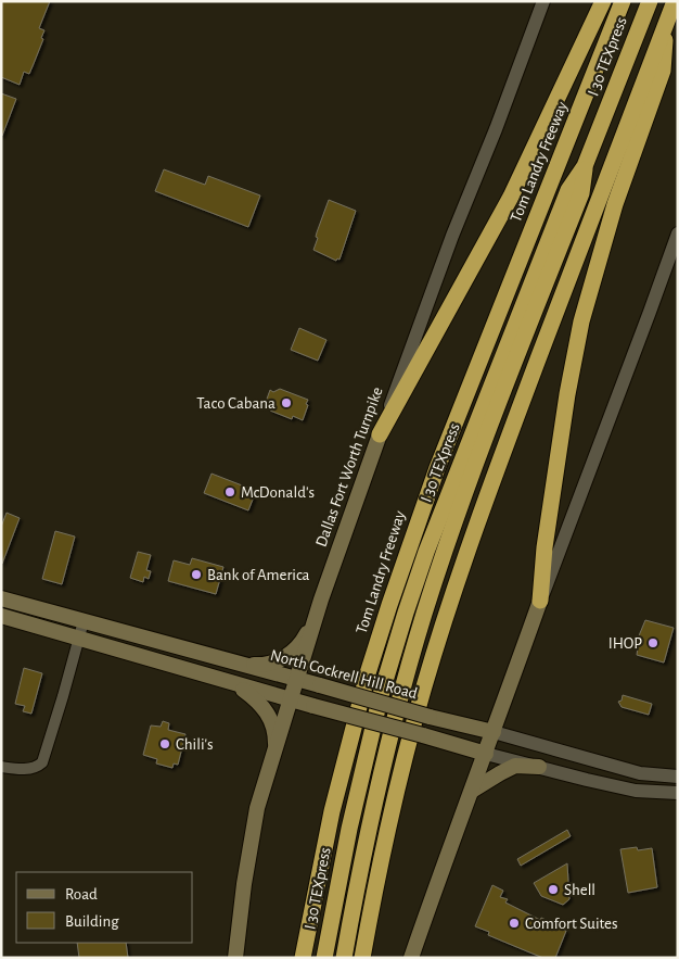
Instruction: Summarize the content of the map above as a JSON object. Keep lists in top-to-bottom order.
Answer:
{
  "streets": {
    "highway": ["I 30 TEXpress", "Tom Landry Freeway"],
    "main road": ["Dallas Fort Worth Turnpike", "North Cockrell Hill Road"]
  },
  "crossings": [
    ["Dallas Fort Worth Turnpike", "North Cockrell Hill Road"]
  ],
  "places": [
    "Taco Cabana",
    "McDonald's",
    "Bank of America",
    "IHOP",
    "Chili's",
    "Shell",
    "Comfort Suites"
  ],
  "legend": ["Road", "Building"]
}
